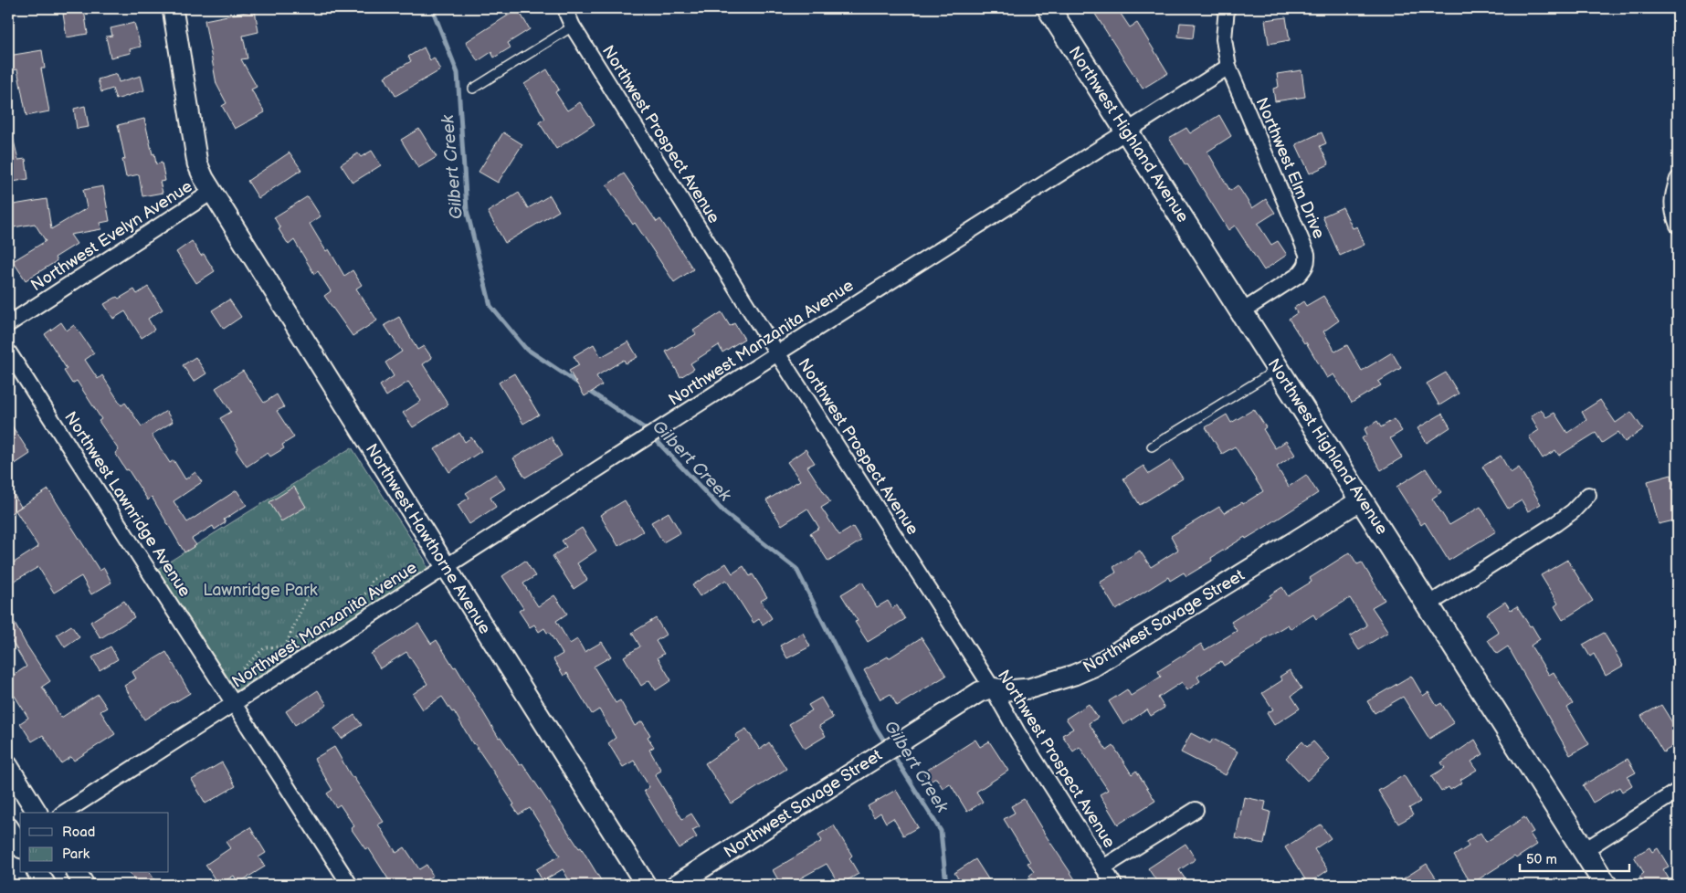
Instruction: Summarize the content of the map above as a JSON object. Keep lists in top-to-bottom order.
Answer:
{
  "streets": {
    "main road": ["Northwest Highland Avenue"],
    "street": [
      "Northwest Prospect Avenue",
      "Northwest Elm Drive",
      "Northwest Evelyn Avenue",
      "Northwest Manzanita Avenue",
      "Northwest Lawnridge Avenue",
      "Northwest Hawthorne Avenue",
      "Northwest Savage Street"
    ]
  },
  "crossings": [
    ["Northwest Prospect Avenue", "Northwest Manzanita Avenue"],
    ["Northwest Prospect Avenue", "Northwest Savage Street"],
    ["Northwest Highland Avenue", "Northwest Elm Drive"],
    ["Northwest Highland Avenue", "Northwest Manzanita Avenue"],
    ["Northwest Highland Avenue", "Northwest Savage Street"],
    ["Northwest Elm Drive", "Northwest Manzanita Avenue"],
    ["Northwest Evelyn Avenue", "Northwest Hawthorne Avenue"],
    ["Northwest Manzanita Avenue", "Northwest Lawnridge Avenue"],
    ["Northwest Manzanita Avenue", "Northwest Hawthorne Avenue"]
  ],
  "water": ["Gilbert Creek"],
  "parks": ["Lawnridge Park"],
  "legend": ["Road", "Park"],
  "scale_bar": "50 m"
}
